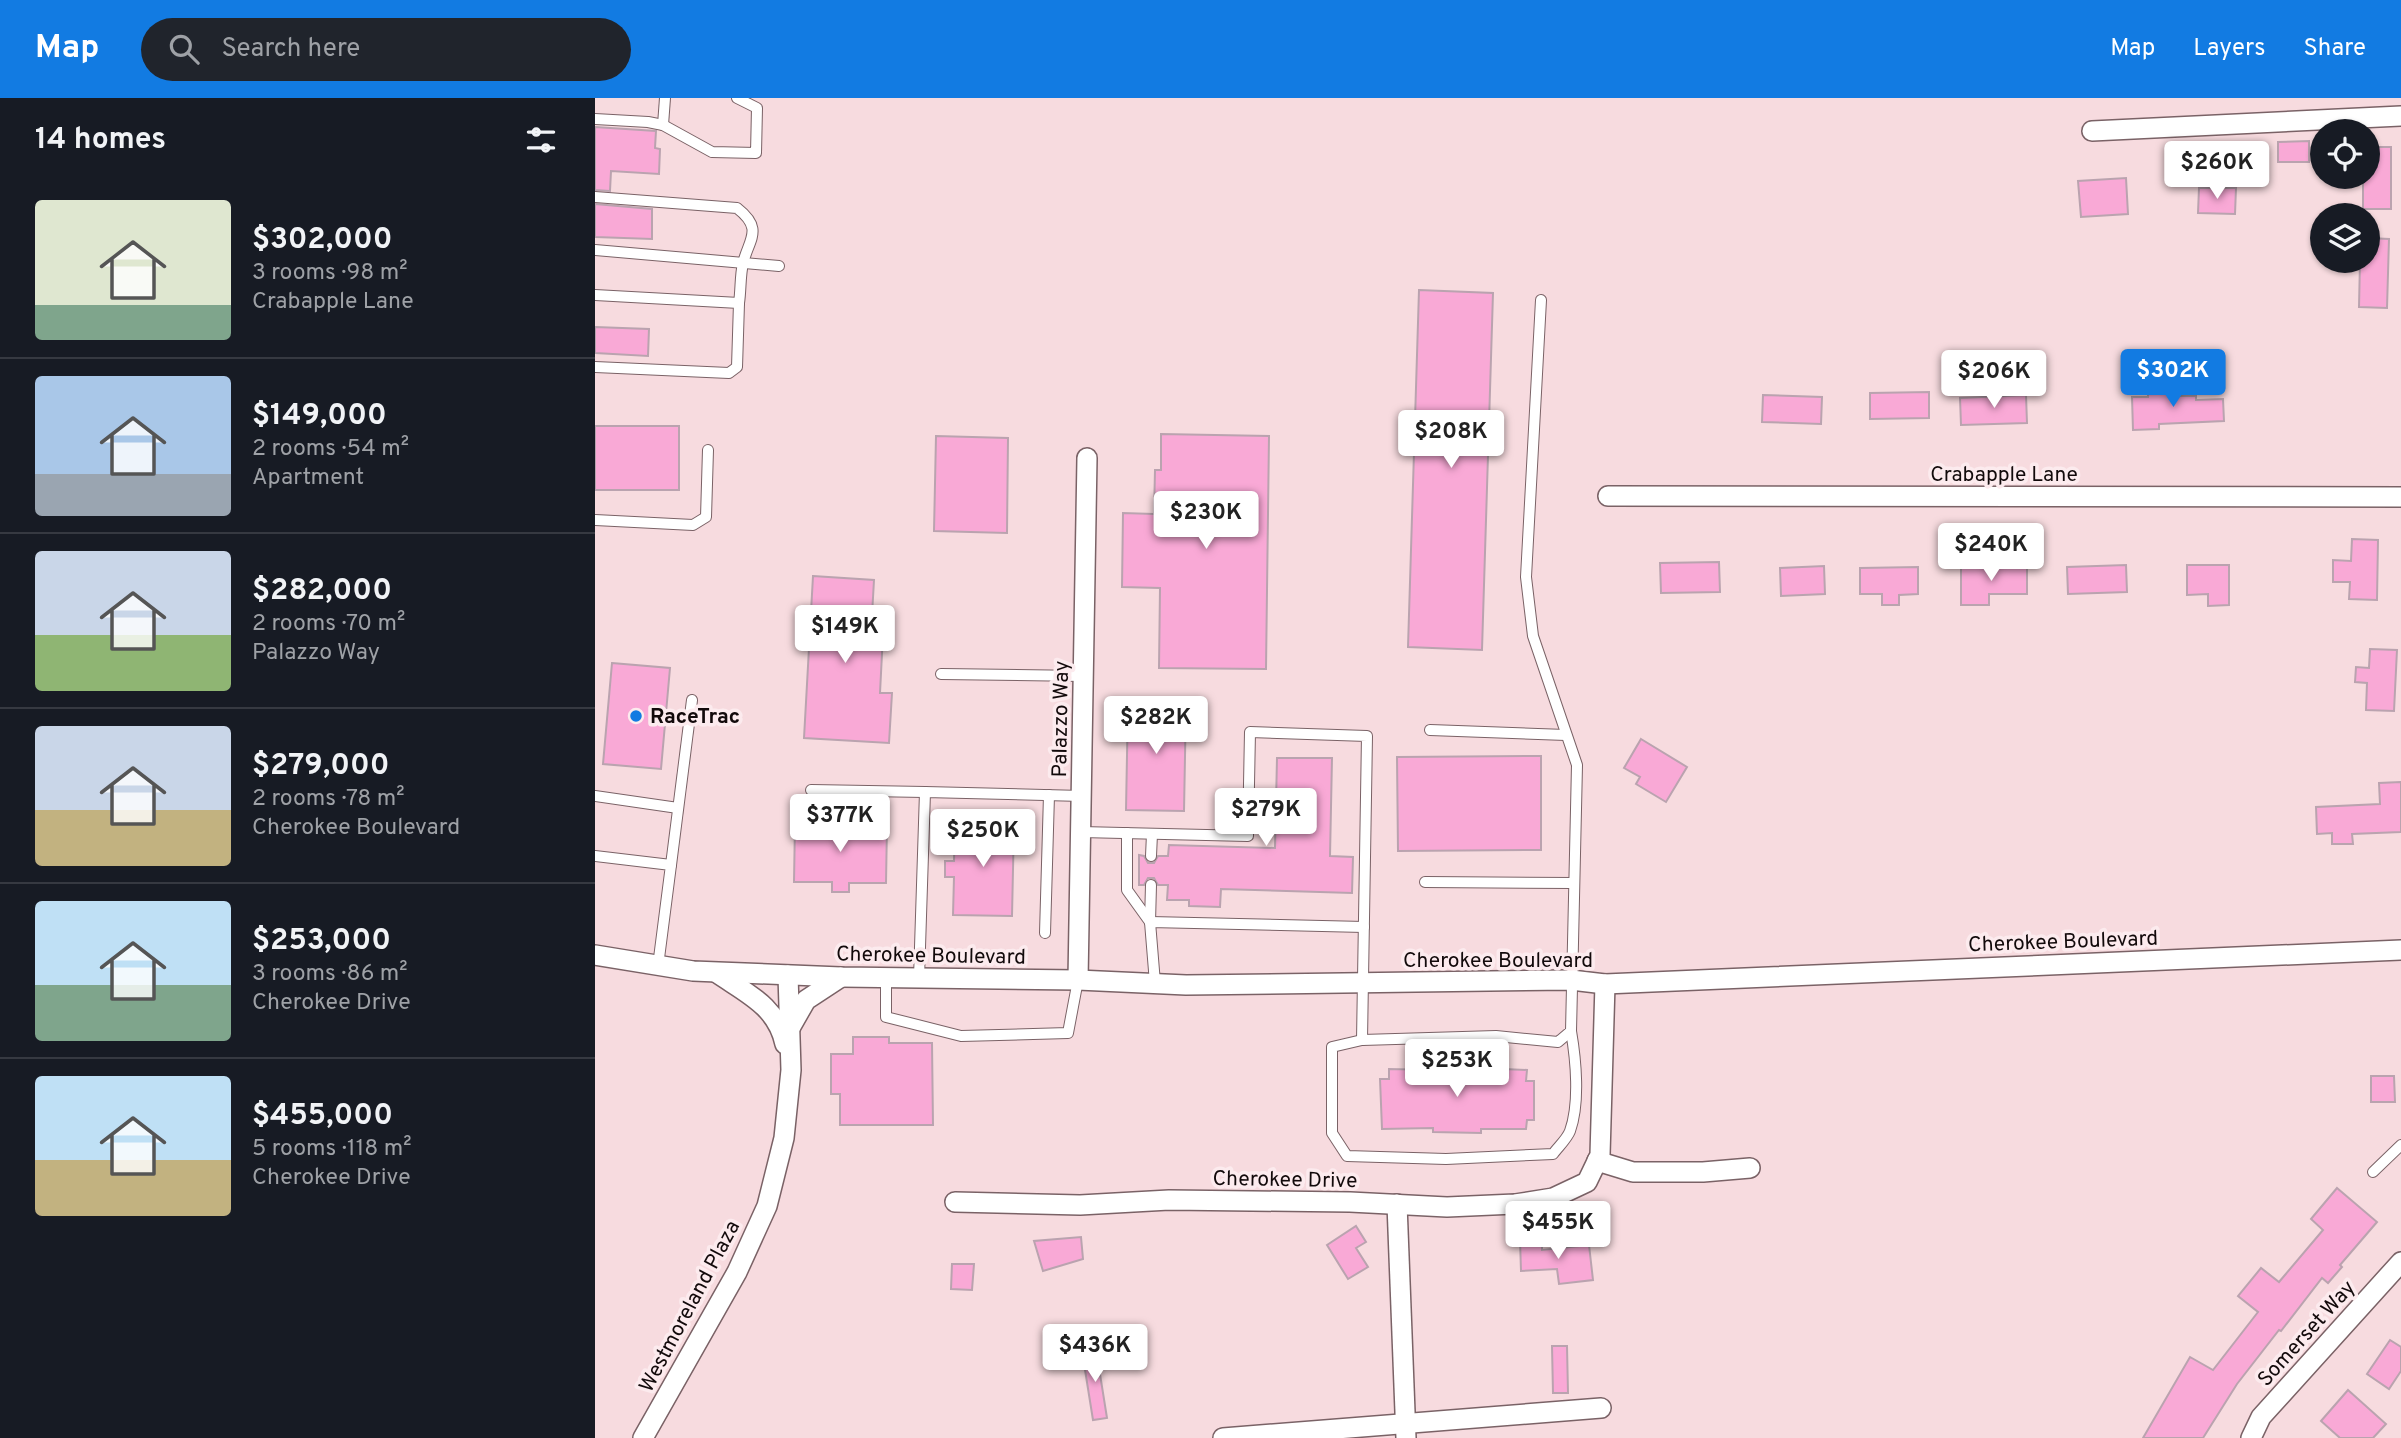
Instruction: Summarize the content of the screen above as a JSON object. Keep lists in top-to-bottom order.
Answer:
{
  "streets": {
    "street": [
      "Crabapple Lane",
      "Palazzo Way",
      "Cherokee Boulevard",
      "Cherokee Drive",
      "Westmoreland Plaza",
      "Somerset Way"
    ]
  },
  "crossings": [
    ["Palazzo Way", "Cherokee Boulevard"],
    ["Cherokee Boulevard", "Westmoreland Plaza"]
  ],
  "places": ["RaceTrac"],
  "page": {
    "header": "Map",
    "search": "Search here",
    "nav": ["Map", "Layers", "Share"],
    "heading": "14 homes",
    "price": [
      "$260K",
      "$302K",
      "$206K",
      "$208K",
      "$230K",
      "$240K",
      "$149K",
      "$282K",
      "$279K",
      "$377K",
      "$250K",
      "$253K",
      "$455K",
      "$436K"
    ],
    "list": [
      {
        "name": "$302,000",
        "note": "3 rooms · 98 m² · Crabapple Lane"
      },
      {
        "name": "$149,000",
        "note": "2 rooms · 54 m² · Apartment"
      },
      {
        "name": "$282,000",
        "note": "2 rooms · 70 m² · Palazzo Way"
      },
      {
        "name": "$279,000",
        "note": "2 rooms · 78 m² · Cherokee Boulevard"
      },
      {
        "name": "$253,000",
        "note": "3 rooms · 86 m² · Cherokee Drive"
      },
      {
        "name": "$455,000",
        "note": "5 rooms · 118 m² · Cherokee Drive"
      }
    ]
  }
}
